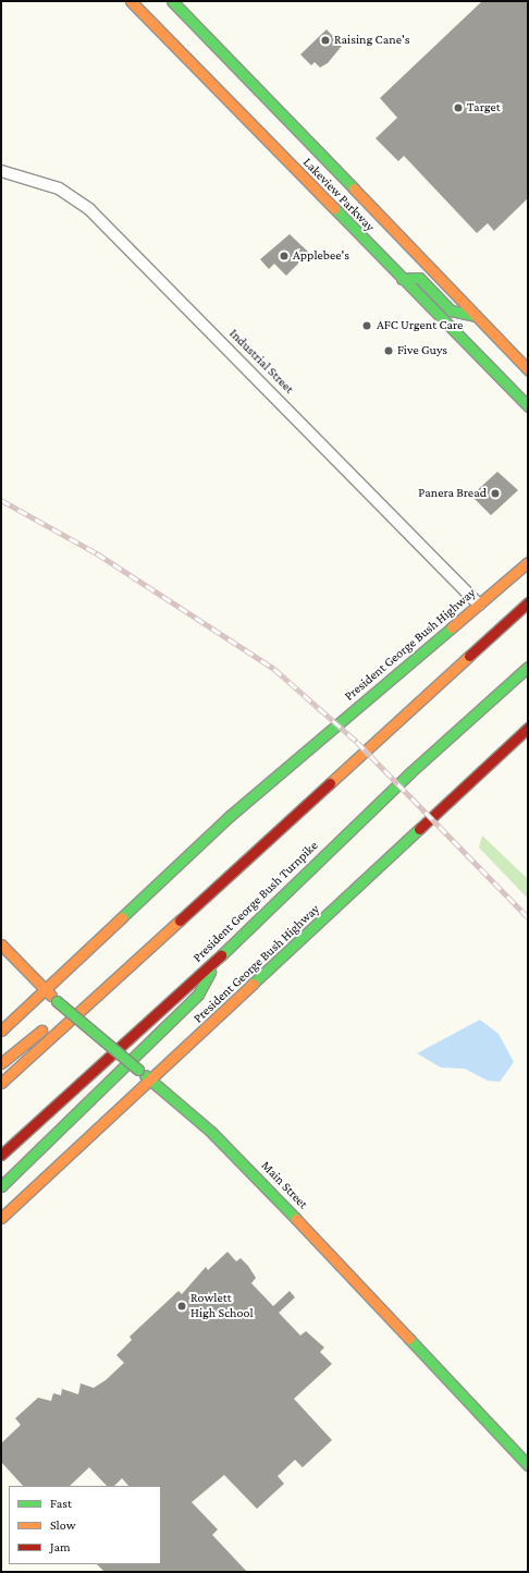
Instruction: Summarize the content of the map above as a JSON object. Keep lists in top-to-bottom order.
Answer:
{
  "streets": {
    "main road": [
      "Lakeview Parkway",
      "President George Bush Highway",
      "President George Bush Turnpike",
      "Main Street"
    ],
    "street": ["Industrial Street"]
  },
  "crossings": [
    ["Industrial Street", "President George Bush Highway"],
    ["President George Bush Highway", "Main Street"]
  ],
  "places": [
    "Raising Cane's",
    "Target",
    "Applebee's",
    "AFC Urgent Care",
    "Five Guys",
    "Panera Bread",
    "Rowlett High School"
  ],
  "legend": ["Fast", "Slow", "Jam"]
}
